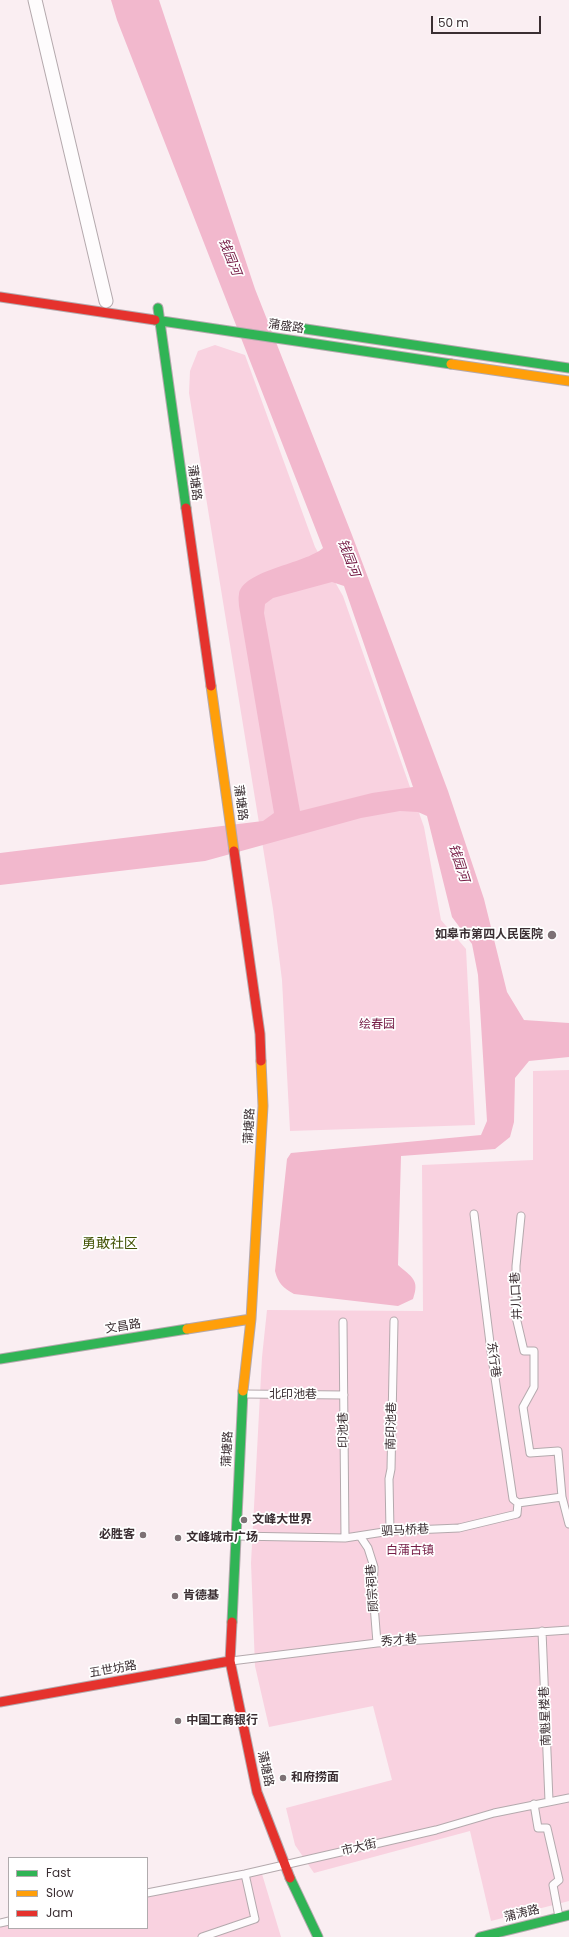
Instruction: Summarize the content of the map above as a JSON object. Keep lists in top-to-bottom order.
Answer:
{
  "streets": {
    "main road": [
      "蒲盛路",
      "蒲塘路",
      "文昌路",
      "五世坊路",
      "蒲涛路"
    ],
    "lane": [
      "井儿口巷",
      "东行巷",
      "北印池巷",
      "南印池巷",
      "印池巷",
      "驷马桥巷",
      "顾宗祠巷",
      "秀才巷",
      "南魁星楼巷",
      "市大街"
    ]
  },
  "crossings": [
    ["蒲盛路", "蒲塘路"],
    ["蒲塘路", "文昌路"],
    ["蒲塘路", "北印池巷"],
    ["蒲塘路", "驷马桥巷"],
    ["蒲塘路", "秀才巷"],
    ["蒲塘路", "五世坊路"],
    ["蒲塘路", "市大街"],
    ["东行巷", "驷马桥巷"],
    ["北印池巷", "印池巷"],
    ["南印池巷", "驷马桥巷"],
    ["印池巷", "驷马桥巷"],
    ["驷马桥巷", "顾宗祠巷"],
    ["顾宗祠巷", "秀才巷"],
    ["秀才巷", "五世坊路"],
    ["秀才巷", "南魁星楼巷"],
    ["南魁星楼巷", "市大街"]
  ],
  "districts": ["勇敢社区"],
  "water": ["钱园河"],
  "parks": ["绘春园", "白蒲古镇"],
  "places": [
    "如皋市第四人民医院",
    "文峰大世界",
    "必胜客",
    "文峰城市广场",
    "肯德基",
    "中国工商银行",
    "和府捞面"
  ],
  "legend": ["Fast", "Slow", "Jam"],
  "scale_bar": "50 m"
}
